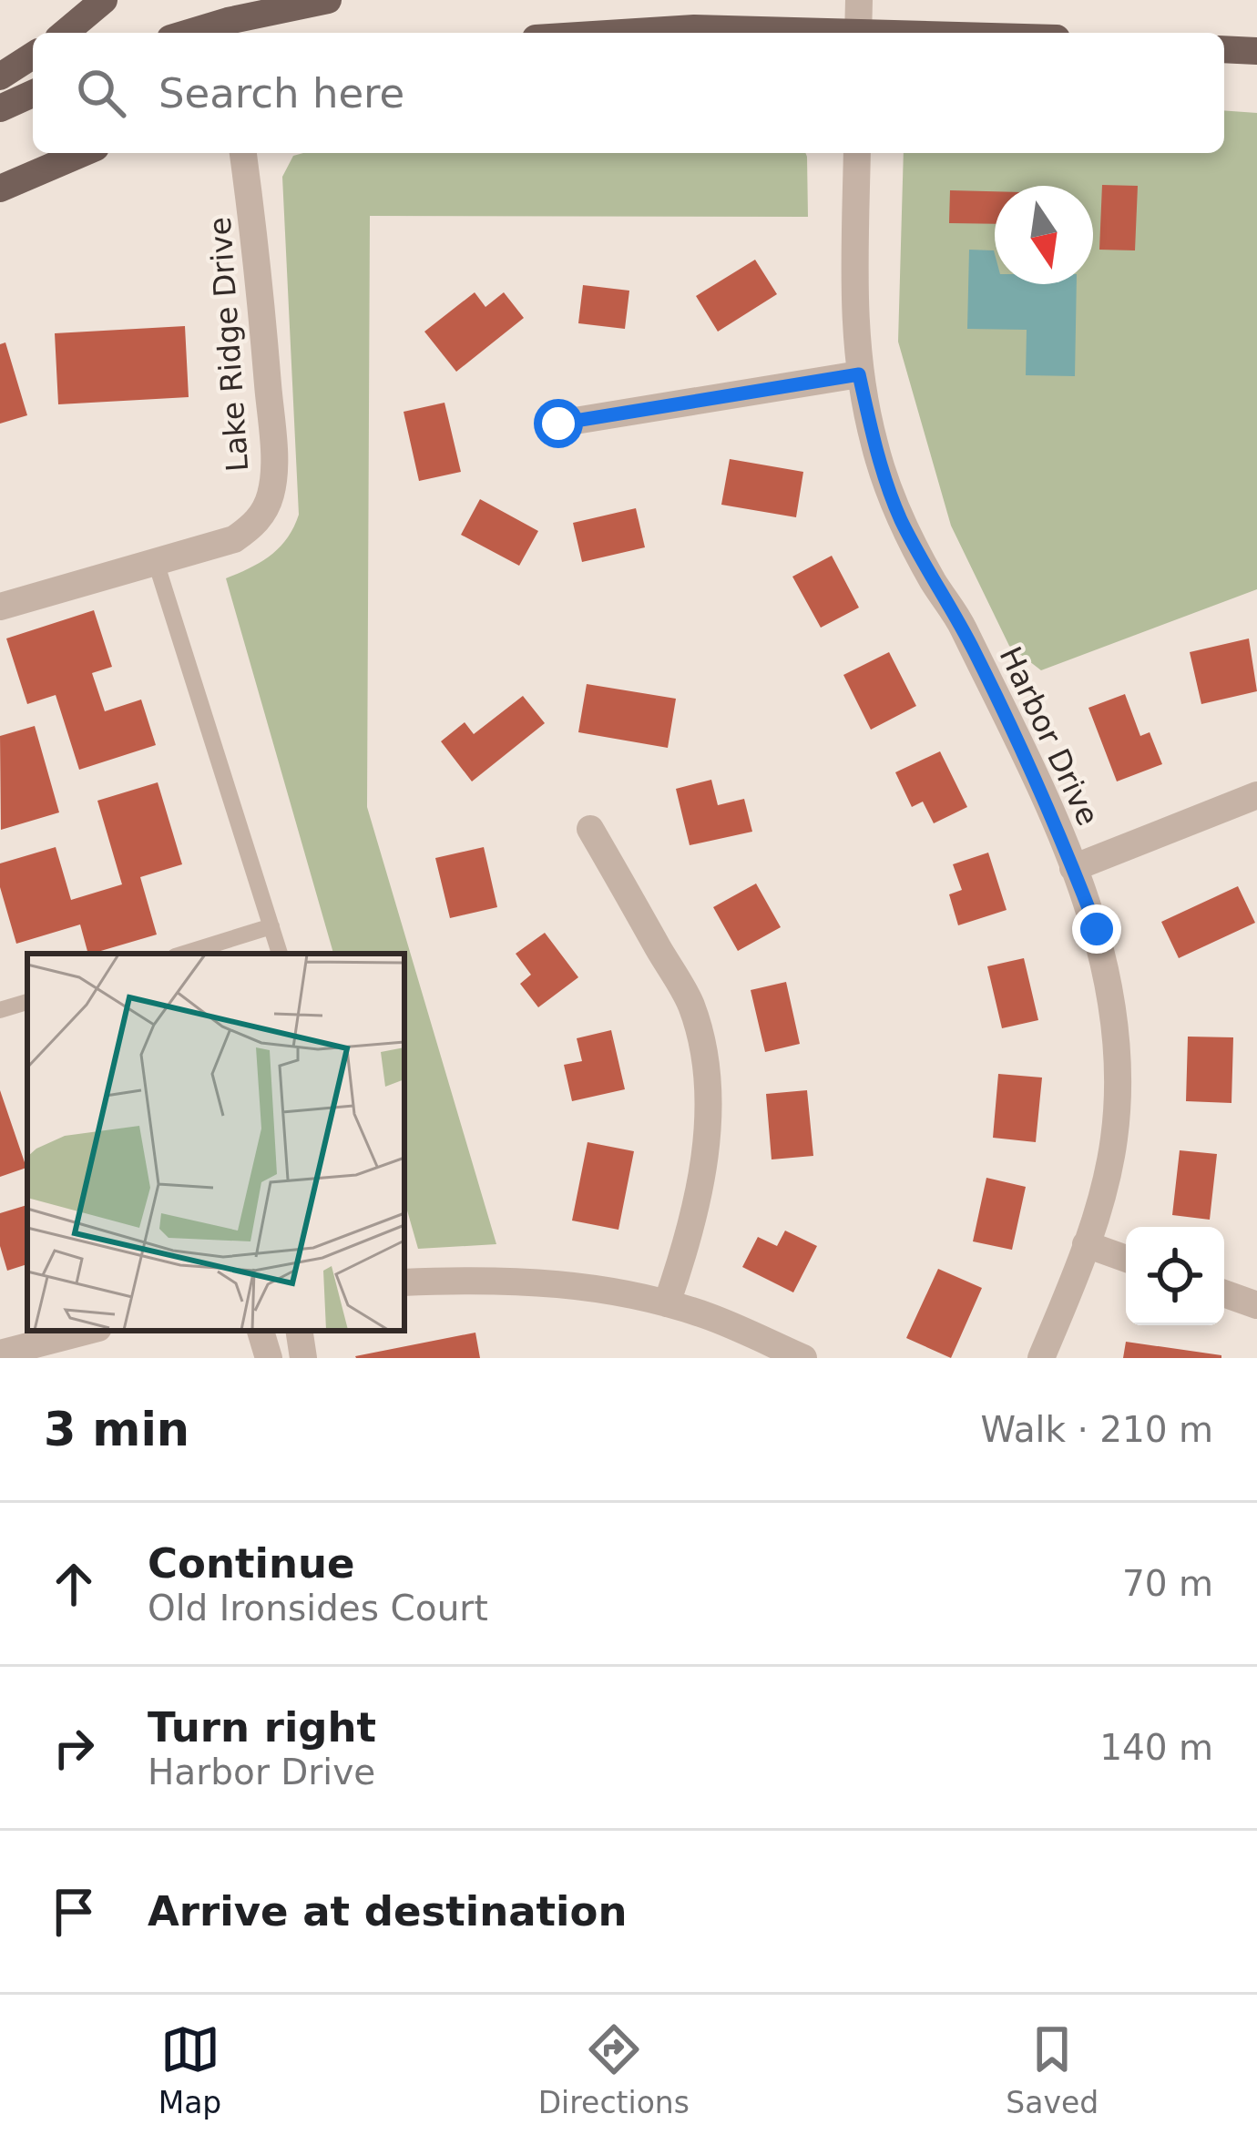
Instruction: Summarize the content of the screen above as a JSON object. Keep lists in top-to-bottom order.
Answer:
{
  "streets": {
    "street": ["Lake Ridge Drive", "Harbor Drive"]
  },
  "north": "bottom",
  "page": {
    "search": "Search here",
    "heading": ["3 min", "Walk · 210 m"],
    "list": [
      ["Continue", "Old Ironsides Court", "70 m"],
      ["Turn right", "Harbor Drive", "140 m"],
      "Arrive at destination"
    ],
    "nav": ["Map", "Directions", "Saved"]
  }
}
